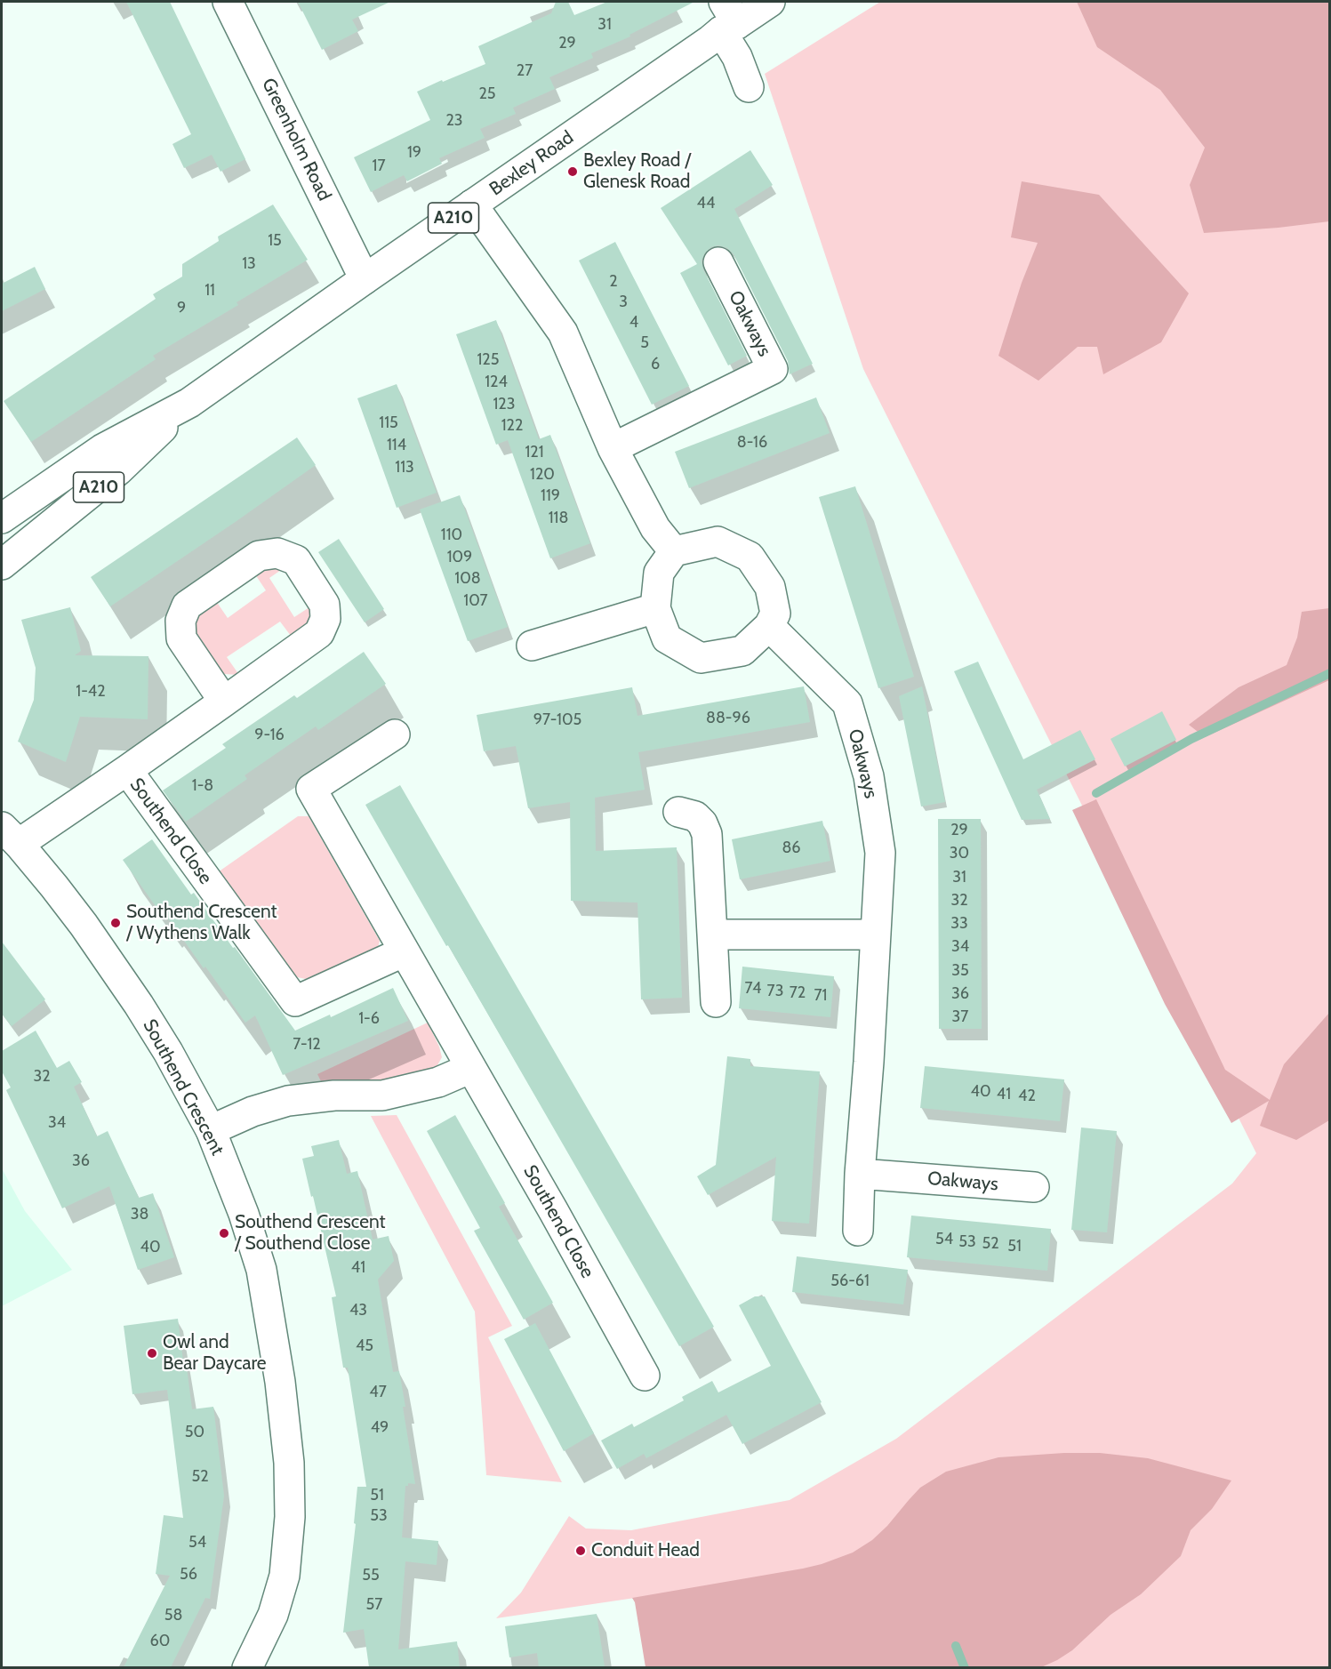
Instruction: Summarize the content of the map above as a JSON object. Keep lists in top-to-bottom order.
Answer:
{
  "streets": {
    "street": [
      "Greenholm Road",
      "Bexley Road",
      "A210",
      "Oakways",
      "Southend Close",
      "Southend Crescent"
    ]
  },
  "crossings": [
    ["Greenholm Road", "Bexley Road"]
  ],
  "places": [
    "Bexley Road / Glenesk Road",
    "Southend Crescent / Wythens Walk",
    "Southend Crescent / Southend Close",
    "Owl and Bear Daycare",
    "Conduit Head"
  ],
  "house_numbers": [
    "31",
    "29",
    "27",
    "25",
    "23",
    "19",
    "17",
    "44",
    "15",
    "13",
    "2",
    "11",
    "3",
    "9",
    "4",
    "5",
    "125",
    "6",
    "124",
    "123",
    "115",
    "122",
    "8-16",
    "114",
    "121",
    "113",
    "120",
    "119",
    "118",
    "110",
    "109",
    "108",
    "107",
    "1-42",
    "88-96",
    "97-105",
    "9-16",
    "1-8",
    "29",
    "86",
    "30",
    "31",
    "32",
    "33",
    "34",
    "35",
    "74",
    "73",
    "72",
    "36",
    "71",
    "37",
    "1-6",
    "7-12",
    "32",
    "40",
    "41",
    "42",
    "34",
    "36",
    "38",
    "54",
    "53",
    "52",
    "51",
    "40",
    "41",
    "56-61",
    "43",
    "45",
    "47",
    "49",
    "50",
    "52",
    "51",
    "53",
    "54",
    "56",
    "55",
    "57",
    "58",
    "60"
  ]
}
